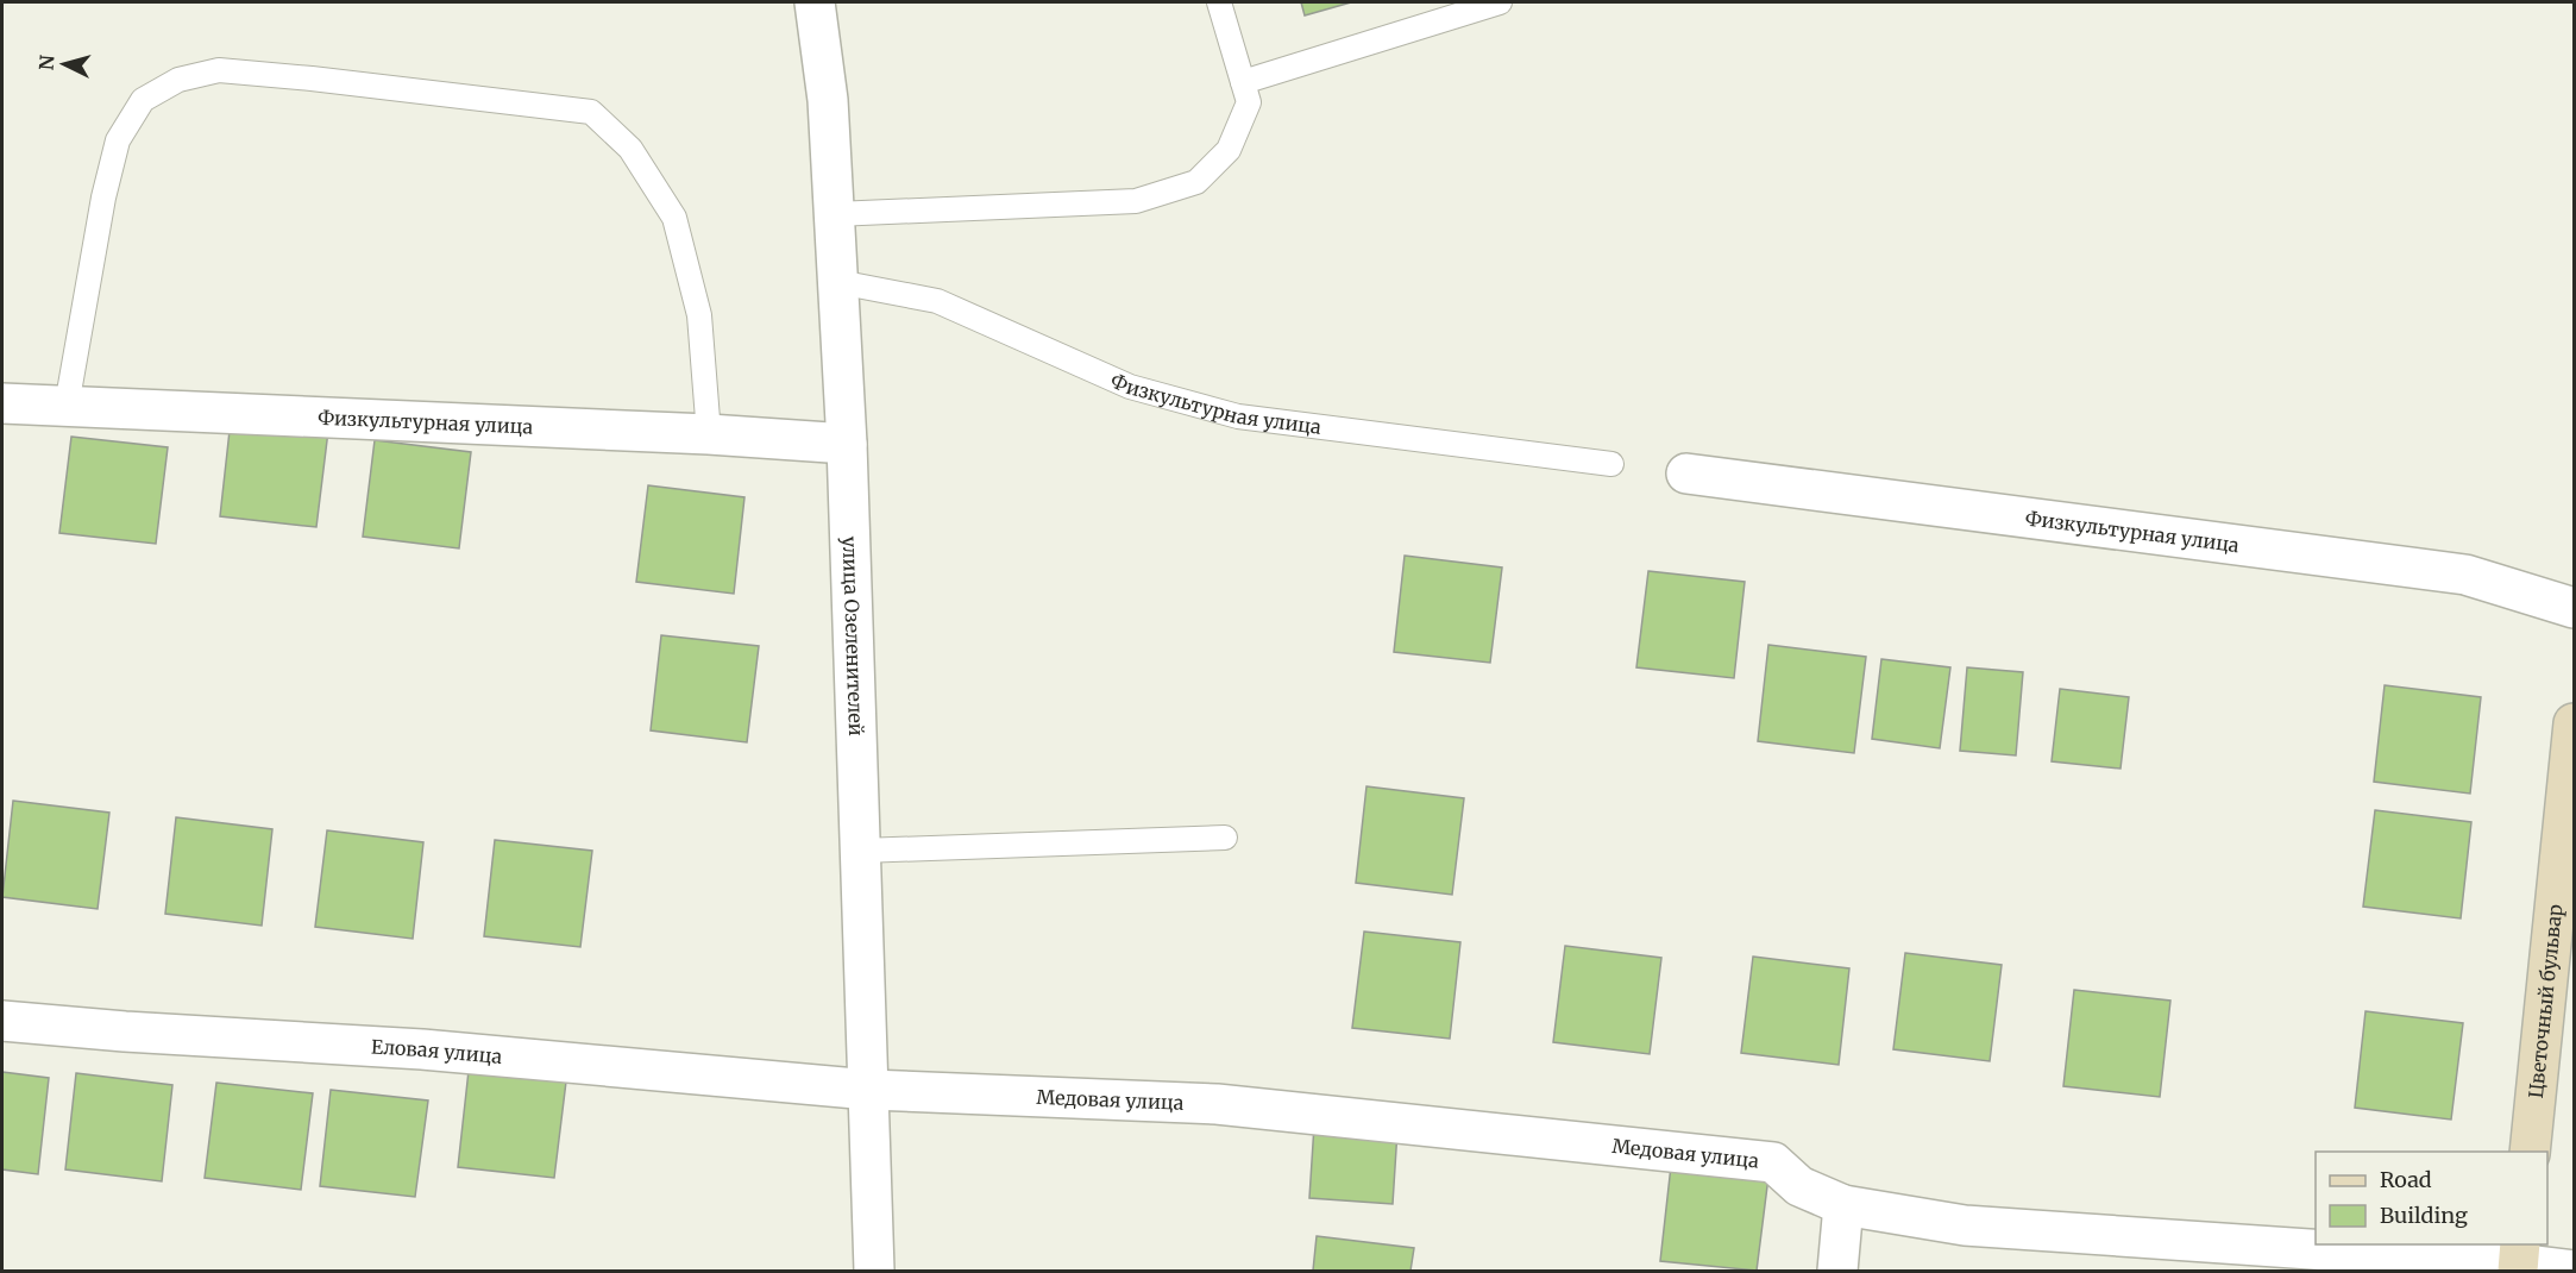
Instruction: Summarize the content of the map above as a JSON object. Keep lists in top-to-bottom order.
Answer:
{
  "streets": {
    "street": [
      "Физкультурная улица",
      "улица Озеленителей",
      "Цветочный бульвар",
      "Еловая улица",
      "Медовая улица"
    ]
  },
  "crossings": [
    ["Физкультурная улица", "улица Озеленителей"],
    ["улица Озеленителей", "Еловая улица"],
    ["улица Озеленителей", "Медовая улица"],
    ["Еловая улица", "Медовая улица"]
  ],
  "legend": ["Road", "Building"],
  "north": "left"
}
